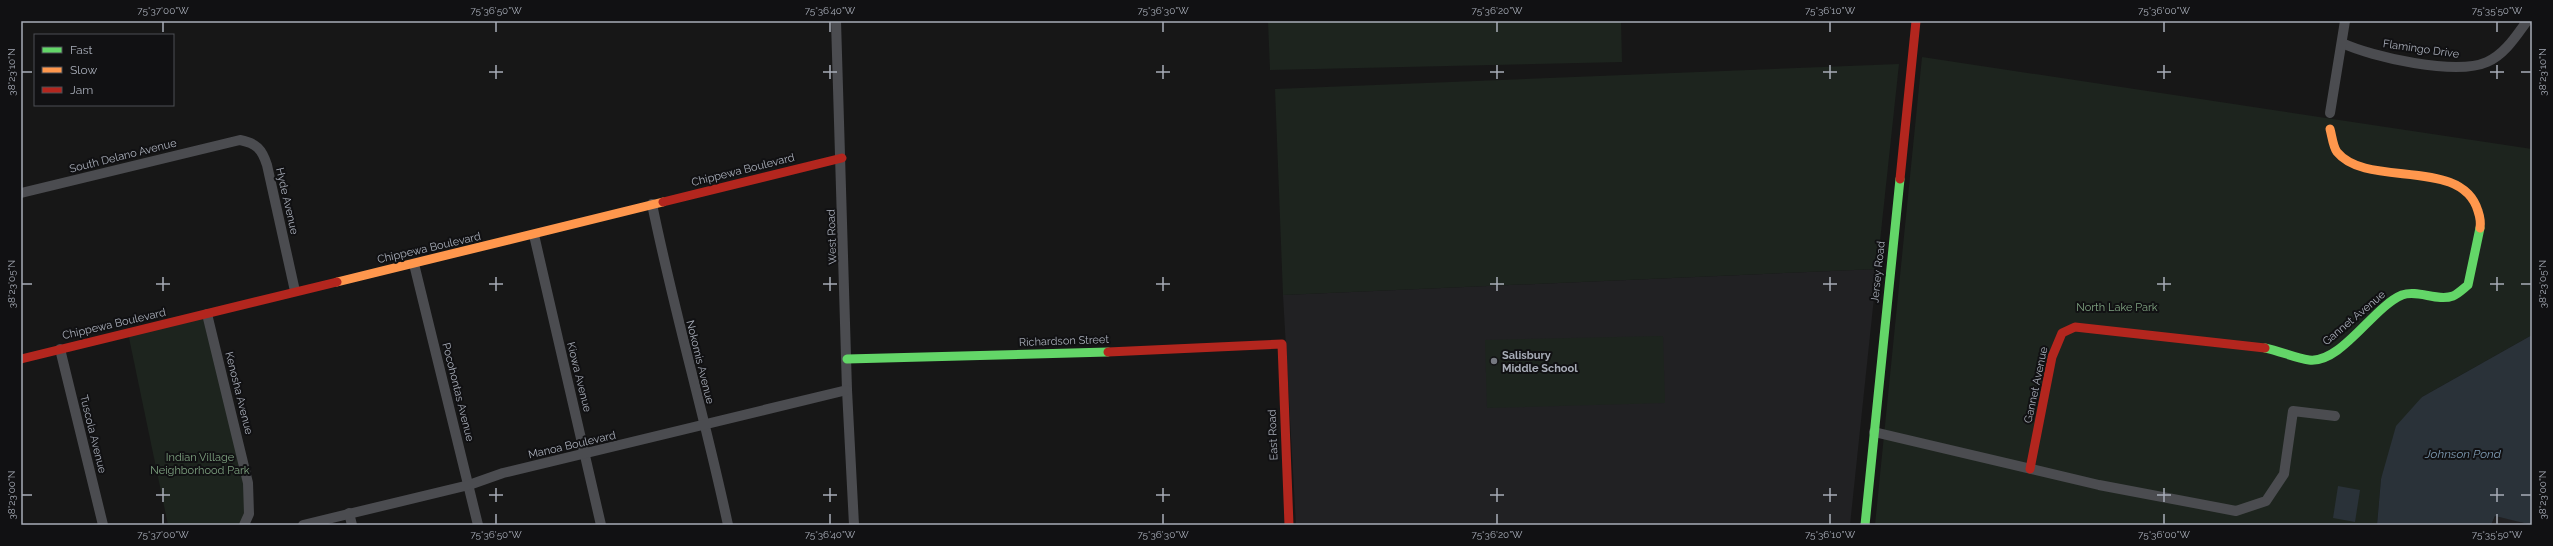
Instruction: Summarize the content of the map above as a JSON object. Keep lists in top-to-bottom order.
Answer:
{
  "streets": {
    "street": [
      "Flamingo Drive",
      "South Delano Avenue",
      "Chippewa Boulevard",
      "Hyde Avenue",
      "West Road",
      "Jersey Road",
      "Gannet Avenue",
      "Richardson Street",
      "Nokomis Avenue",
      "Kiowa Avenue",
      "Pocohontas Avenue",
      "Kenosha Avenue",
      "Tuscola Avenue",
      "East Road",
      "Manoa Boulevard"
    ]
  },
  "crossings": [
    ["South Delano Avenue", "Hyde Avenue"],
    ["Chippewa Boulevard", "Hyde Avenue"],
    ["Chippewa Boulevard", "West Road"],
    ["Chippewa Boulevard", "Nokomis Avenue"],
    ["Chippewa Boulevard", "Kiowa Avenue"],
    ["Chippewa Boulevard", "Pocohontas Avenue"],
    ["Chippewa Boulevard", "Kenosha Avenue"],
    ["Chippewa Boulevard", "Tuscola Avenue"],
    ["West Road", "Richardson Street"],
    ["West Road", "Manoa Boulevard"],
    ["Richardson Street", "East Road"],
    ["Nokomis Avenue", "Manoa Boulevard"],
    ["Kiowa Avenue", "Manoa Boulevard"],
    ["Pocohontas Avenue", "Manoa Boulevard"]
  ],
  "water": ["Johnson Pond"],
  "parks": ["North Lake Park", "Indian Village Neighborhood Park"],
  "places": ["Salisbury Middle School"],
  "legend": ["Fast", "Slow", "Jam"],
  "coordinates": [
    "75°37'00\"W",
    "75°36'50\"W",
    "75°36'40\"W",
    "75°36'30\"W",
    "75°36'20\"W",
    "75°36'10\"W",
    "75°36'00\"W",
    "75°35'50\"W",
    "38°23'10\"N",
    "38°23'05\"N",
    "38°23'00\"N"
  ]
}
